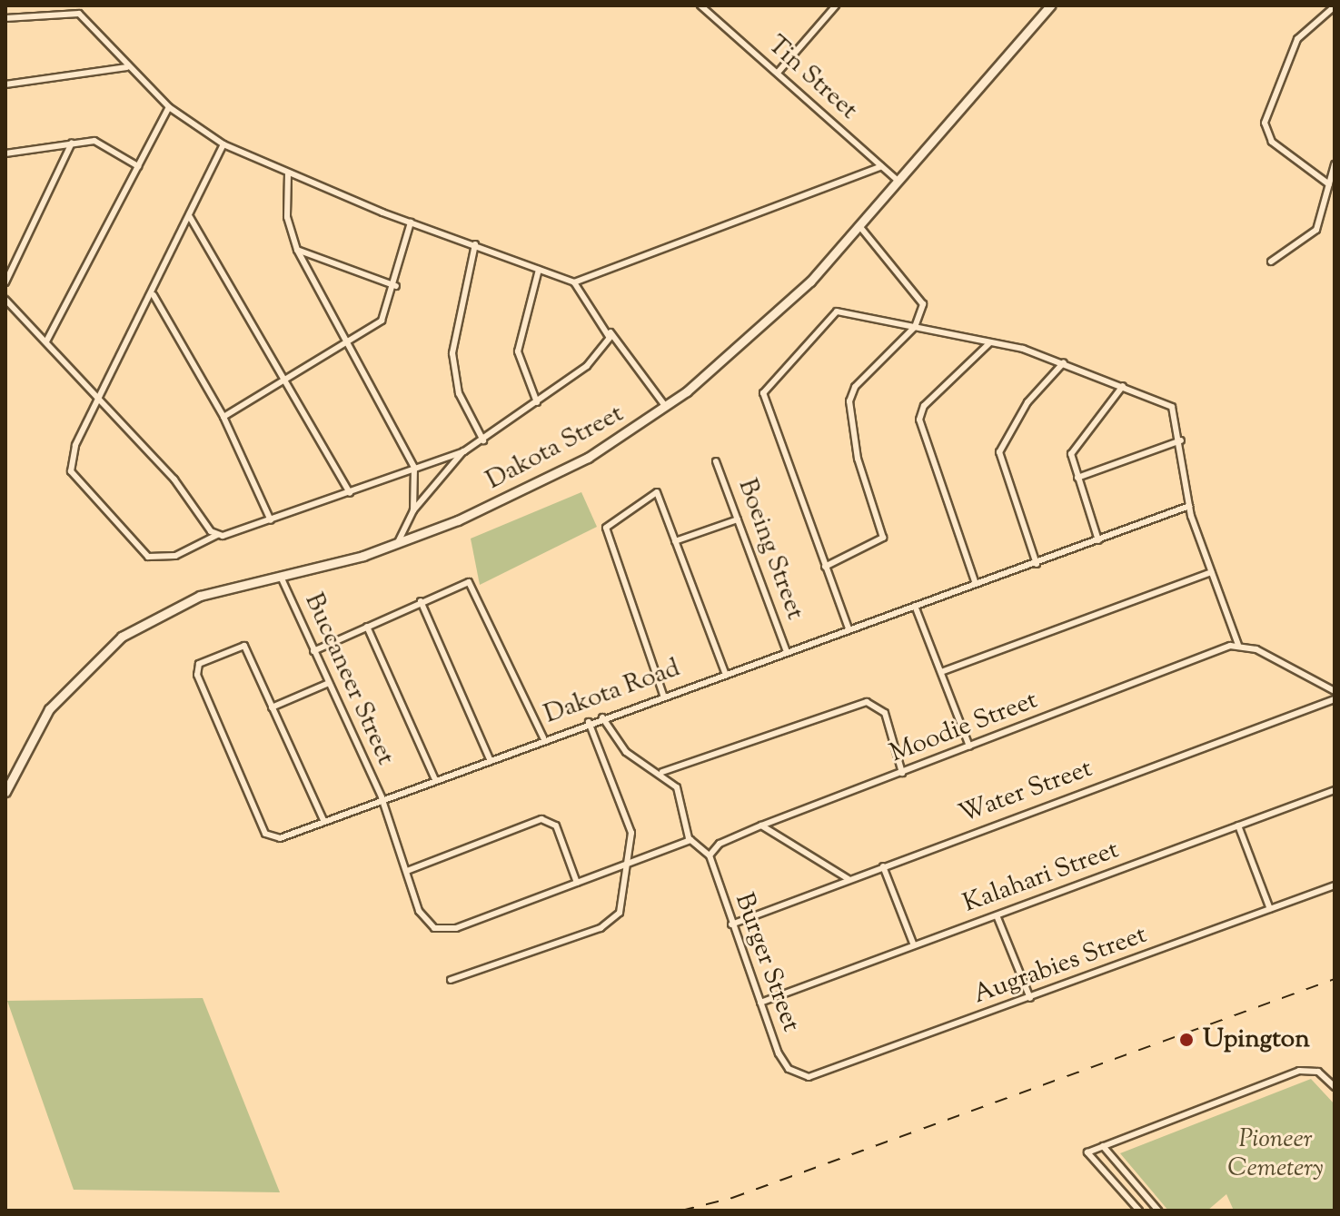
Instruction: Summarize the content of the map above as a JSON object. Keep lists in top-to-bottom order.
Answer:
{
  "streets": {
    "street": [
      "Tin Street",
      "Dakota Street",
      "Boeing Street",
      "Buccaneer Street",
      "Dakota Road",
      "Moodie Street",
      "Water Street",
      "Kalahari Street",
      "Burger Street",
      "Augrabies Street"
    ]
  },
  "crossings": [
    ["Tin Street", "Dakota Street"],
    ["Dakota Street", "Buccaneer Street"],
    ["Boeing Street", "Dakota Road"],
    ["Buccaneer Street", "Dakota Road"],
    ["Moodie Street", "Burger Street"],
    ["Water Street", "Burger Street"],
    ["Kalahari Street", "Burger Street"],
    ["Burger Street", "Augrabies Street"]
  ],
  "parks": ["Pioneer Cemetery"],
  "places": ["Upington"]
}
